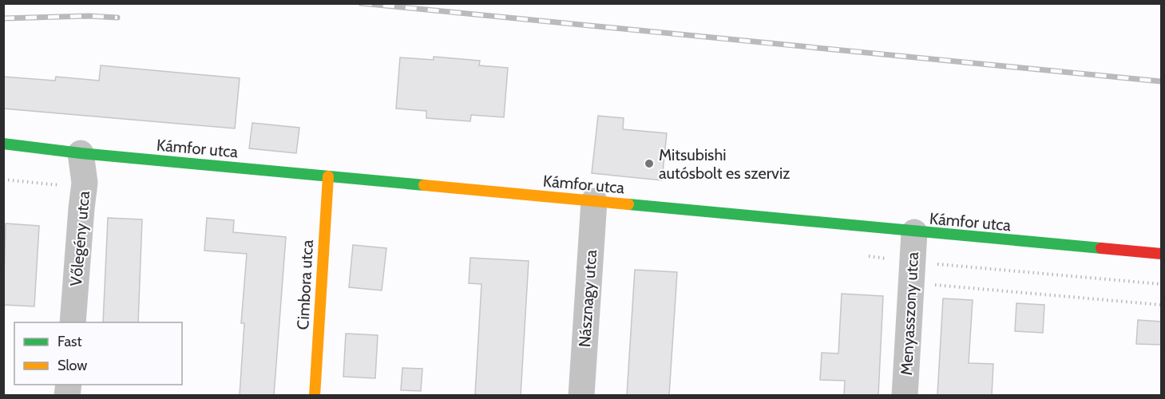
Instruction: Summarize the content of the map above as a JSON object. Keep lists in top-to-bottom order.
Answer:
{
  "streets": {
    "street": [
      "Kámfor utca",
      "Vőlegény utca",
      "Cimbora utca",
      "Násznagy utca",
      "Menyasszony utca"
    ]
  },
  "crossings": [
    ["Kámfor utca", "Vőlegény utca"],
    ["Kámfor utca", "Cimbora utca"],
    ["Kámfor utca", "Násznagy utca"],
    ["Kámfor utca", "Menyasszony utca"]
  ],
  "places": ["Mitsubishi autósbolt es szerviz"],
  "legend": ["Fast", "Slow"]
}
